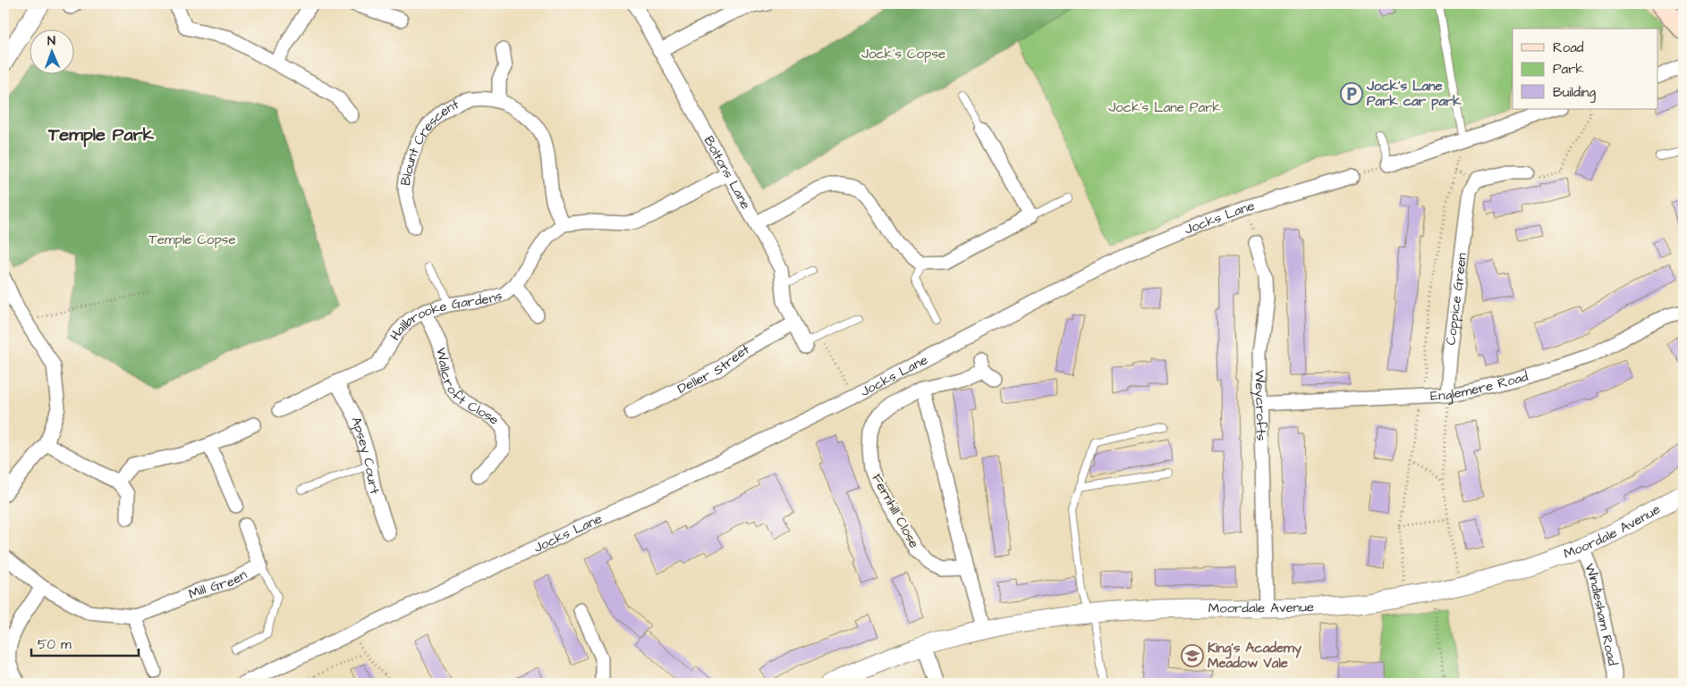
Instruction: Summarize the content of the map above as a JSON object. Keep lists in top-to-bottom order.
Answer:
{
  "streets": {
    "street": [
      "Blount Crescent",
      "Boltons Lane",
      "Jocks Lane",
      "Coppice Green",
      "Hallbrooke Gardens",
      "Deller Street",
      "Wallcroft Close",
      "Englemere Road",
      "Weycrofts",
      "Apsey Court",
      "Fernhill Close",
      "Moordale Avenue",
      "Mill Green",
      "Windlesham Road"
    ]
  },
  "crossings": [
    ["Blount Crescent", "Hallbrooke Gardens"],
    ["Boltons Lane", "Hallbrooke Gardens"],
    ["Boltons Lane", "Deller Street"],
    ["Coppice Green", "Englemere Road"],
    ["Hallbrooke Gardens", "Wallcroft Close"],
    ["Hallbrooke Gardens", "Apsey Court"],
    ["Englemere Road", "Weycrofts"],
    ["Weycrofts", "Moordale Avenue"],
    ["Moordale Avenue", "Windlesham Road"]
  ],
  "districts": ["Temple Park"],
  "parks": ["Jock's Copse", "Jock's Lane Park", "Temple Copse"],
  "places": {
    "parking": ["Jock's Lane Park car park"],
    "school or university": ["King's Academy Meadow Vale"]
  },
  "legend": ["Road", "Park", "Building"],
  "scale_bar": "50 m",
  "north": "top"
}
